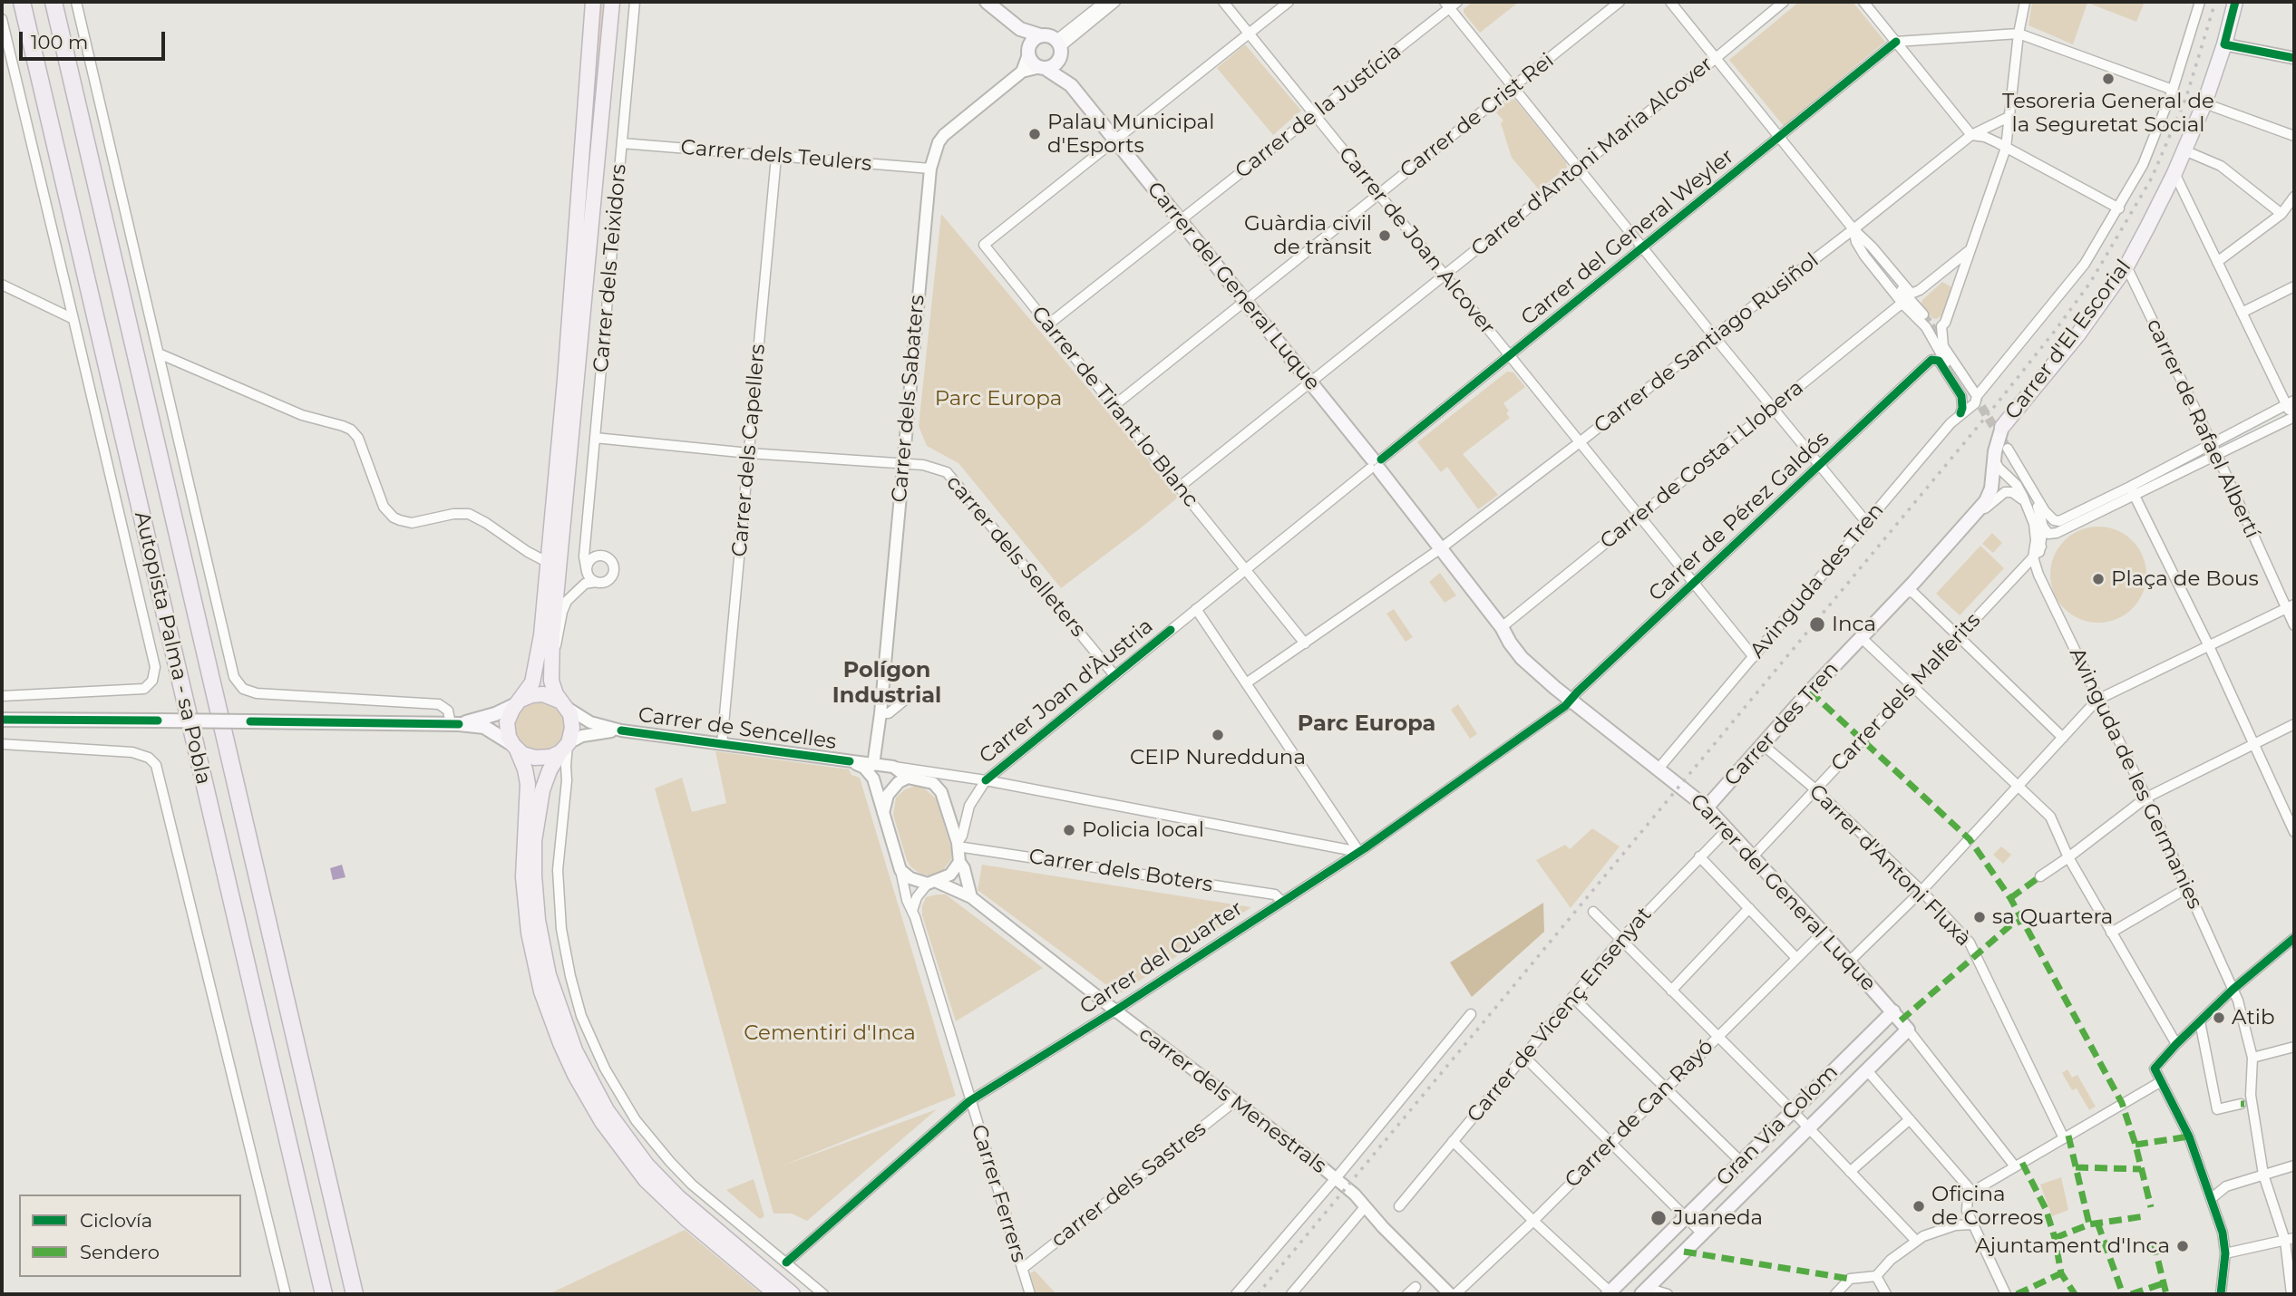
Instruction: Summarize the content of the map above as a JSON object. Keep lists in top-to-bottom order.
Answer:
{
  "streets": {
    "highway": ["Autopista Palma - sa Pobla"],
    "main road": [
      "Carrer del General Luque",
      "Carrer d'El Escorial",
      "Carrer des Tren",
      "Gran Via Colom"
    ],
    "street": [
      "Carrer de la Justícia",
      "Carrer de Crist Rei",
      "Carrer dels Teulers",
      "Carrer d'Antoni Maria Alcover",
      "Carrer del General Weyler",
      "Carrer de Joan Alcover",
      "Carrer dels Teixidors",
      "Carrer de Santiago Rusiñol",
      "Carrer dels Sabaters",
      "Carrer de Tirant lo Blanc",
      "carrer de Rafael Albertí",
      "Carrer dels Capellers",
      "Carrer de Costa i Llobera",
      "Carrer de Pérez Galdós",
      "carrer dels Selleters",
      "Avinguda des Tren",
      "Carrer Joan d'Àustria",
      "Carrer dels Malferits",
      "Carrer de Sencelles",
      "Avinguda de les Germanies",
      "Carrer d'Antoni Fluxà",
      "Carrer dels Boters",
      "Carrer del Quarter",
      "Carrer de Vicenç Ensenyat",
      "carrer dels Menestrals",
      "Carrer de Can Rayó",
      "carrer dels Sastres",
      "Carrer Ferrers"
    ]
  },
  "crossings": [
    ["Carrer de la Justícia", "Carrer de Joan Alcover"],
    ["Carrer de la Justícia", "Carrer del General Luque"],
    ["Carrer de la Justícia", "Carrer de Tirant lo Blanc"],
    ["Carrer de Crist Rei", "Carrer de Joan Alcover"],
    ["Carrer de Crist Rei", "Carrer del General Luque"],
    ["Carrer de Crist Rei", "Carrer de Tirant lo Blanc"],
    ["Carrer dels Teulers", "Carrer dels Teixidors"],
    ["Carrer dels Teulers", "Carrer dels Sabaters"],
    ["Carrer dels Teulers", "Carrer dels Capellers"],
    ["Carrer d'Antoni Maria Alcover", "Carrer de Joan Alcover"],
    ["Carrer d'Antoni Maria Alcover", "Carrer del General Luque"],
    ["Carrer d'Antoni Maria Alcover", "Carrer de Tirant lo Blanc"],
    ["Carrer del General Weyler", "Carrer de Joan Alcover"],
    ["Carrer del General Weyler", "Carrer del General Luque"],
    ["Carrer del General Weyler", "Carrer Joan d'Àustria"],
    ["Carrer de Joan Alcover", "Carrer de Santiago Rusiñol"],
    ["Carrer de Joan Alcover", "Carrer de Costa i Llobera"],
    ["Carrer de Joan Alcover", "Carrer de Pérez Galdós"],
    ["Carrer de Joan Alcover", "Avinguda des Tren"],
    ["Carrer dels Teixidors", "carrer dels Selleters"],
    ["Carrer del General Luque", "Carrer de Santiago Rusiñol"],
    ["Carrer del General Luque", "Carrer dels Sabaters"],
    ["Carrer del General Luque", "Carrer de Tirant lo Blanc"],
    ["Carrer del General Luque", "Carrer de Costa i Llobera"],
    ["Carrer del General Luque", "Carrer de Pérez Galdós"],
    ["Carrer del General Luque", "Avinguda des Tren"],
    ["Carrer del General Luque", "Carrer Joan d'Àustria"],
    ["Carrer del General Luque", "Carrer dels Malferits"],
    ["Carrer del General Luque", "Carrer des Tren"],
    ["Carrer del General Luque", "Carrer del Quarter"],
    ["Carrer del General Luque", "Carrer de Vicenç Ensenyat"],
    ["Carrer del General Luque", "Carrer de Can Rayó"],
    ["Carrer del General Luque", "Gran Via Colom"],
    ["Carrer d'El Escorial", "carrer de Rafael Albertí"],
    ["Carrer d'El Escorial", "Carrer des Tren"],
    ["Carrer de Santiago Rusiñol", "Carrer de Tirant lo Blanc"],
    ["Carrer dels Sabaters", "carrer dels Selleters"],
    ["Carrer dels Sabaters", "Carrer de Sencelles"],
    ["Carrer de Tirant lo Blanc", "Carrer Joan d'Àustria"],
    ["Carrer dels Capellers", "carrer dels Selleters"],
    ["Carrer dels Capellers", "Carrer de Sencelles"],
    ["Carrer de Pérez Galdós", "Avinguda des Tren"],
    ["Carrer de Pérez Galdós", "Carrer del Quarter"],
    ["carrer dels Selleters", "Carrer Joan d'Àustria"],
    ["Carrer Joan d'Àustria", "Carrer de Sencelles"],
    ["Carrer Joan d'Àustria", "Carrer dels Boters"],
    ["Carrer Joan d'Àustria", "carrer dels Menestrals"],
    ["Carrer Joan d'Àustria", "Carrer Ferrers"],
    ["Carrer dels Malferits", "Avinguda de les Germanies"],
    ["Carrer dels Malferits", "Carrer d'Antoni Fluxà"],
    ["Carrer des Tren", "Avinguda de les Germanies"],
    ["Carrer des Tren", "Carrer d'Antoni Fluxà"],
    ["Carrer de Sencelles", "Carrer dels Boters"],
    ["Carrer de Sencelles", "Carrer del Quarter"],
    ["Carrer de Sencelles", "carrer dels Menestrals"],
    ["Carrer de Sencelles", "Carrer Ferrers"],
    ["Carrer dels Boters", "Carrer del Quarter"],
    ["Carrer dels Boters", "carrer dels Menestrals"],
    ["Carrer dels Boters", "Carrer Ferrers"],
    ["Carrer del Quarter", "carrer dels Menestrals"],
    ["Carrer del Quarter", "Carrer Ferrers"],
    ["carrer dels Menestrals", "carrer dels Sastres"],
    ["carrer dels Menestrals", "Carrer Ferrers"],
    ["carrer dels Sastres", "Carrer Ferrers"]
  ],
  "districts": ["Polígon Industrial", "Parc Europa"],
  "parks": ["Parc Europa", "Cementiri d'Inca"],
  "places": [
    "Tesoreria General de la Seguretat Social",
    "Palau Municipal d'Esports",
    "Guàrdia civil de trànsit",
    "Plaça de Bous",
    "Inca",
    "CEIP Nuredduna",
    "Policia local",
    "sa Quartera",
    "Atib",
    "Oficina de Correos",
    "Juaneda",
    "Ajuntament d'Inca"
  ],
  "legend": ["Ciclovía", "Sendero"],
  "scale_bar": "100 m"
}
